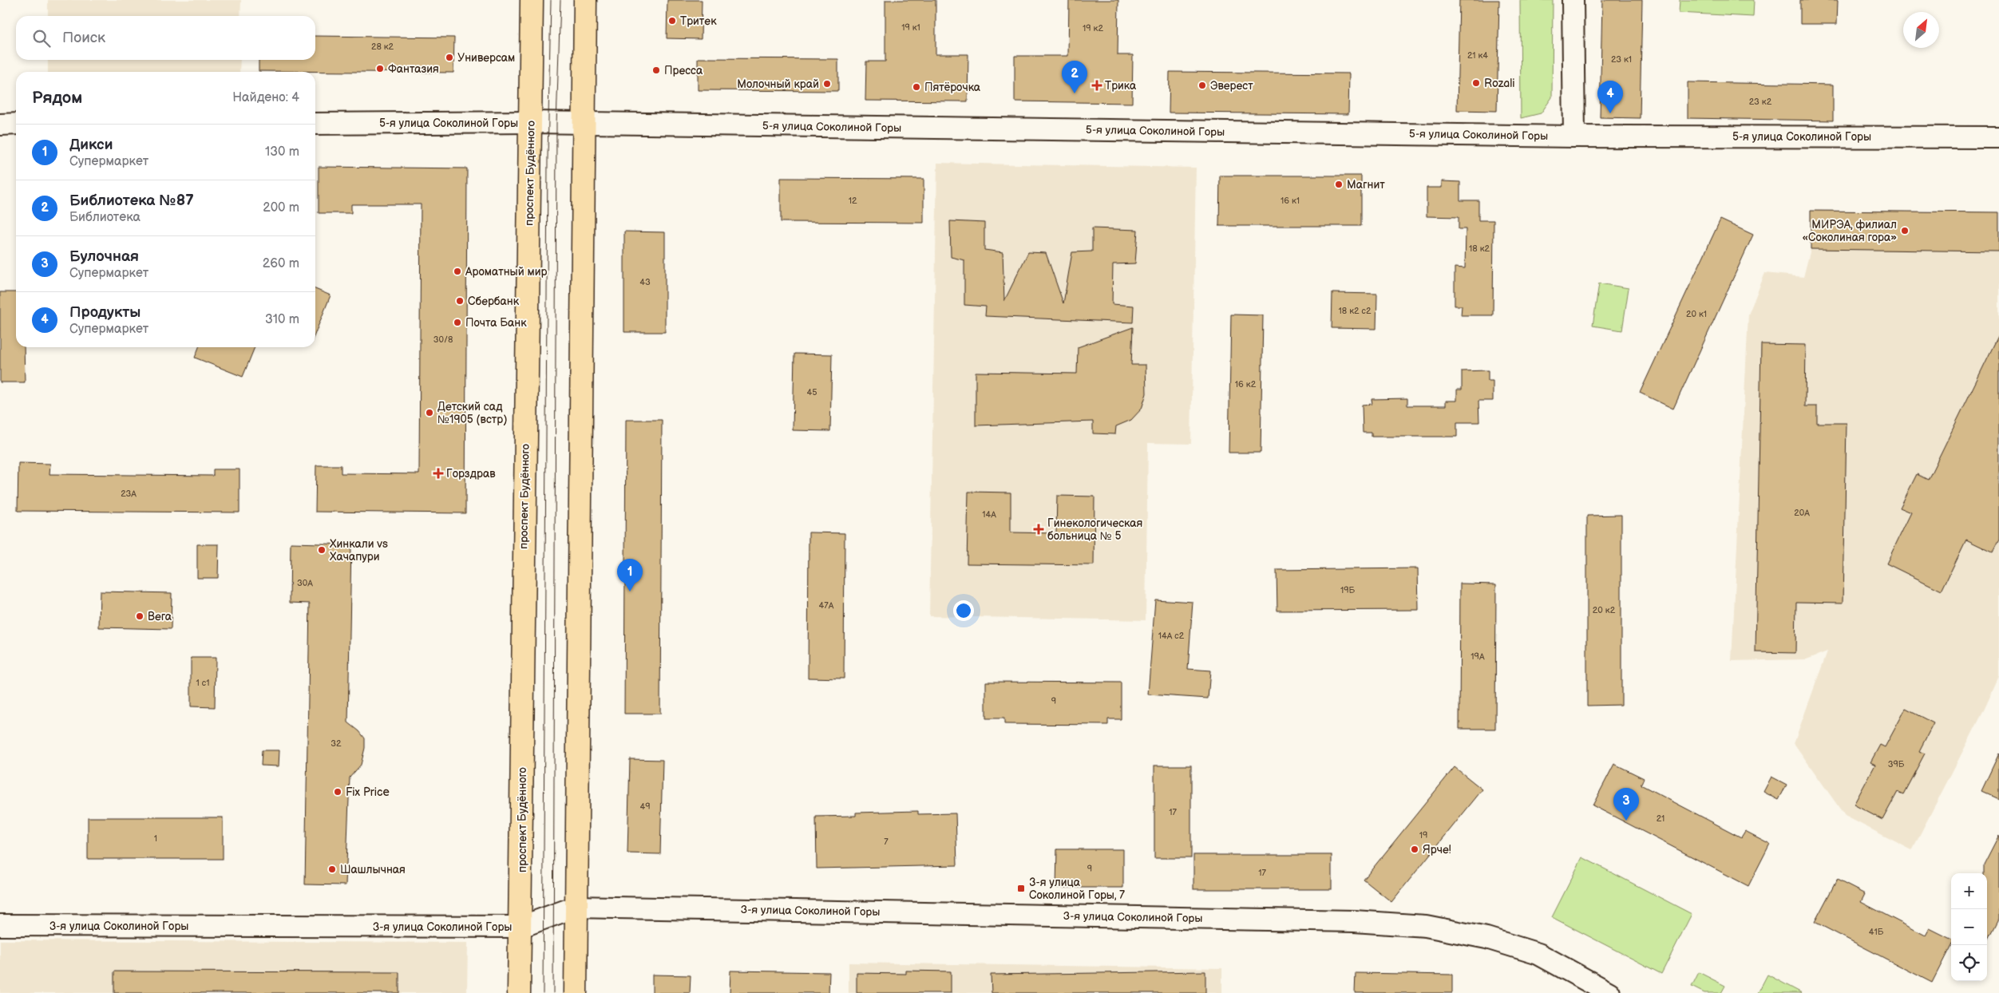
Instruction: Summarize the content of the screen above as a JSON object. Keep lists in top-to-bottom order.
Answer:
{
  "streets": {
    "main road": ["проспект Будённого"],
    "street": ["5-я улица Соколиной Горы", "3-я улица Соколиной Горы"]
  },
  "crossings": [
    ["5-я улица Соколиной Горы", "проспект Будённого"],
    ["проспект Будённого", "3-я улица Соколиной Горы"]
  ],
  "places": {
    "other": [
      "Тритек",
      "Универсам",
      "Фантазия",
      "Пресса",
      "Rozali",
      "Молочный край",
      "Эверест",
      "Пятёрочка",
      "Магнит",
      "МИРЭА, филиал «Соколиная гора»",
      "Ароматный мир",
      "Сбербанк",
      "Почта Банк",
      "Детский сад №1905 (встр)",
      "Хинкали vs Хачапури",
      "Вега",
      "Fix Price",
      "Ярче!",
      "Шашлычная"
    ],
    "health": ["Трика", "Горздрав", "Гинекологическая больница № 5"],
    "transit": ["3-я улица Соколиной Горы, 7"]
  },
  "house_numbers": [
    "19 к1",
    "19 к2",
    "28 к2",
    "21 к4",
    "23 к1",
    "23 к2",
    "12",
    "16 к1",
    "18 к2",
    "43",
    "18 к2 с2",
    "20 к1",
    "30/8",
    "16 к2",
    "45",
    "23А",
    "20А",
    "14А",
    "30А",
    "19Б",
    "47А",
    "20 к2",
    "14А с2",
    "19А",
    "1 с1",
    "9",
    "32",
    "39Б",
    "49",
    "17",
    "21",
    "19",
    "1",
    "7",
    "9",
    "17",
    "41Б"
  ],
  "north": "top right",
  "page": {
    "search": "Поиск",
    "pins": [
      "2",
      "4",
      "1",
      "3"
    ],
    "heading": ["Рядом", "Найдено: 4"],
    "list": [
      {
        "mark": "1",
        "name": "Дикси",
        "note": "Супермаркет",
        "value": "130 m"
      },
      {
        "mark": "2",
        "name": "Библиотека №87",
        "note": "Библиотека",
        "value": "200 m"
      },
      {
        "mark": "3",
        "name": "Булочная",
        "note": "Супермаркет",
        "value": "260 m"
      },
      {
        "mark": "4",
        "name": "Продукты",
        "note": "Супермаркет",
        "value": "310 m"
      }
    ],
    "map_buttons": ["+", "−"]
  }
}
